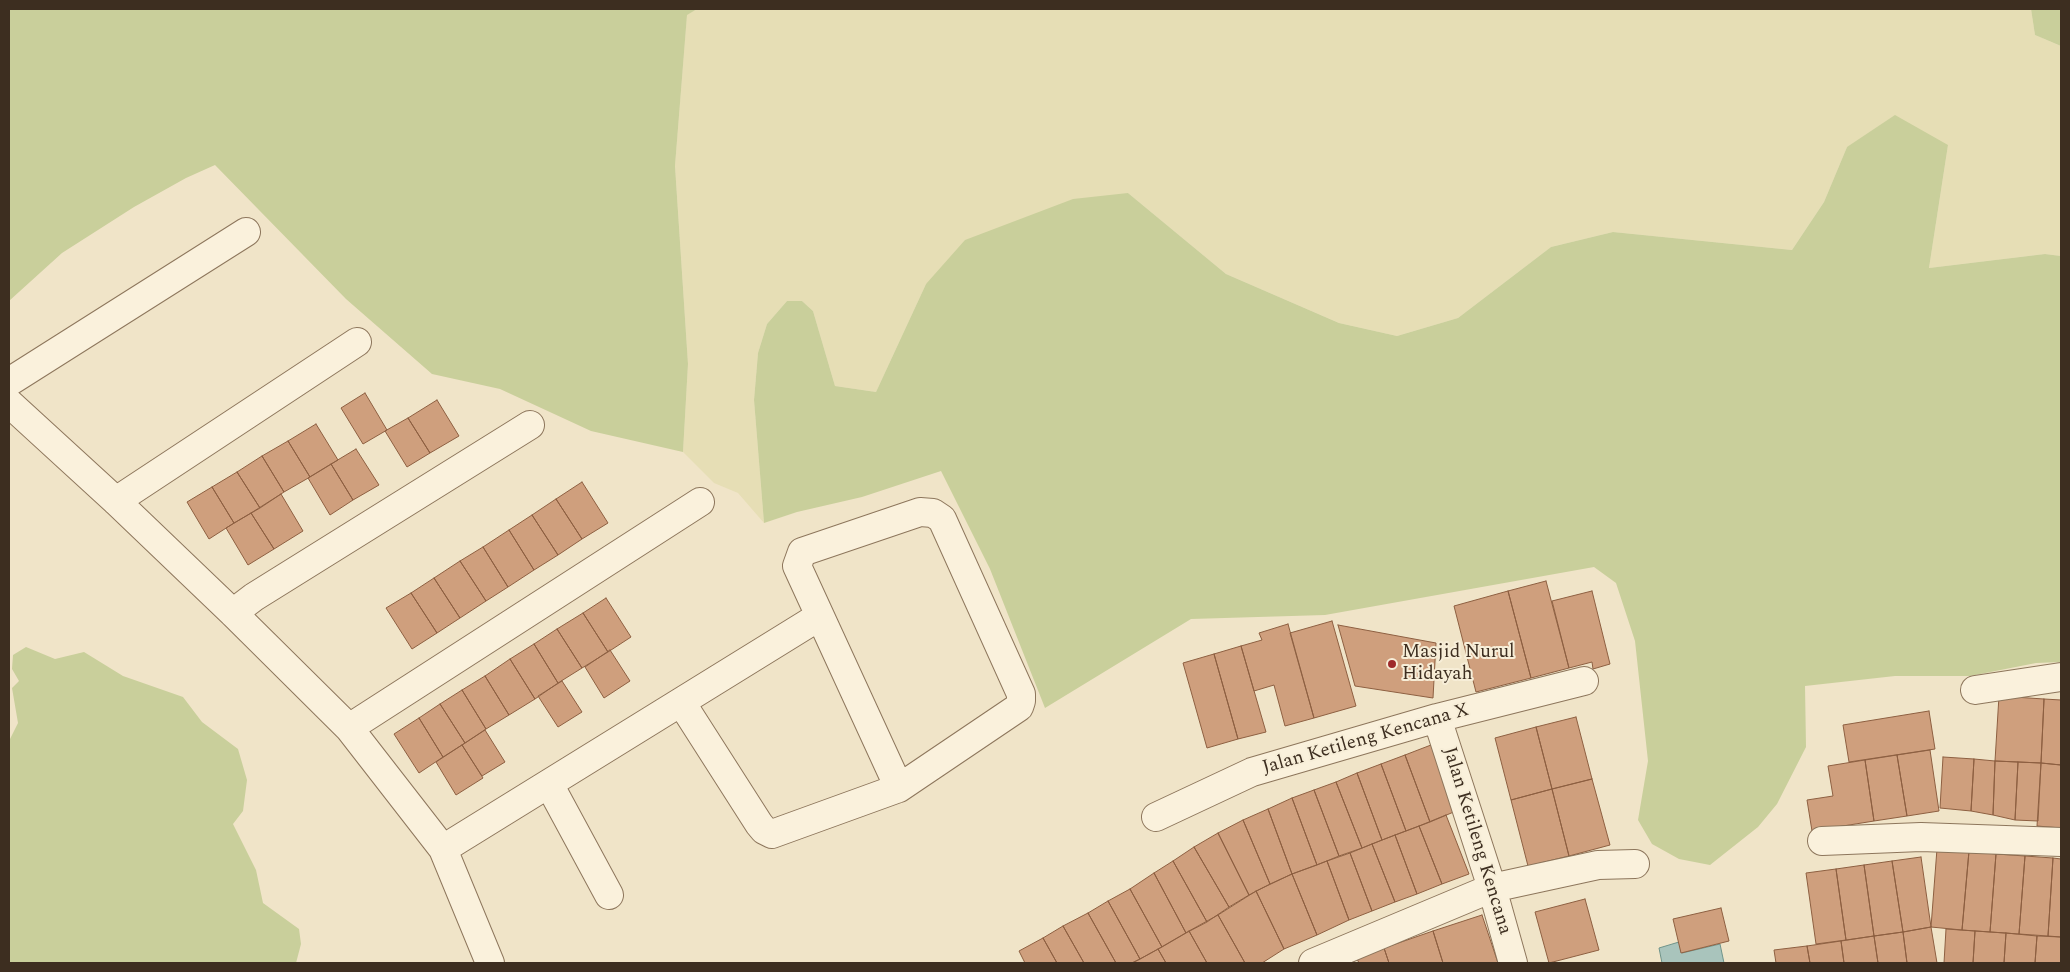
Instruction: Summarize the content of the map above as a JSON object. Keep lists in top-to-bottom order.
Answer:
{
  "streets": {
    "street": ["Jalan Ketileng Kencana X", "Jalan Ketileng Kencana"]
  },
  "crossings": [
    ["Jalan Ketileng Kencana X", "Jalan Ketileng Kencana"]
  ],
  "places": ["Masjid Nurul Hidayah"]
}
